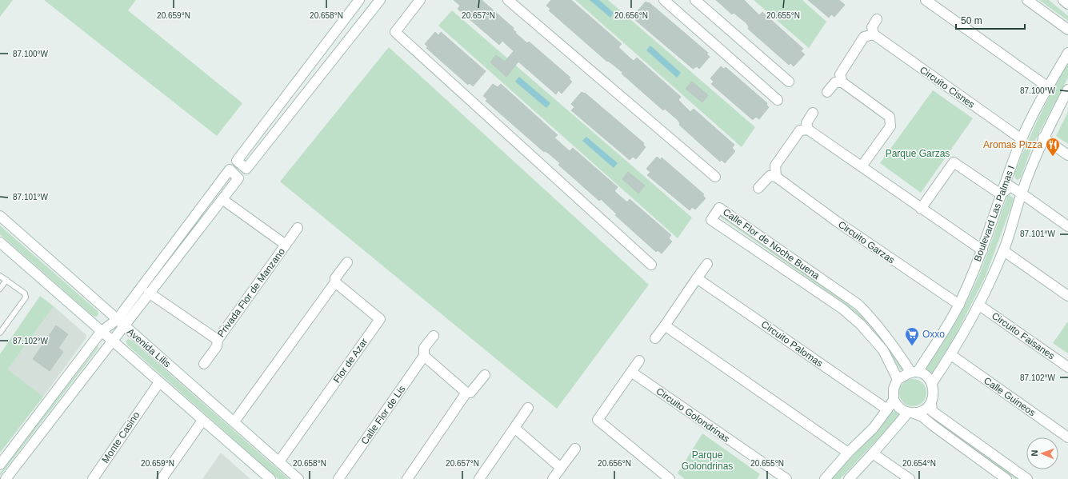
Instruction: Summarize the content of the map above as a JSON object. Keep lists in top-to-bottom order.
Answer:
{
  "streets": {
    "street": [
      "Circuito Cisnes",
      "Boulevard Las Palmas I",
      "Circuito Garzas",
      "Calle Flor de Noche Buena",
      "Privada Flor de Manzano",
      "Circuito Faisanes",
      "Circuito Palomas",
      "Avenida Lilis",
      "Flor de Azar",
      "Calle Guineos",
      "Calle Flor de Lis",
      "Circuito Golondrinas",
      "Monte Casino"
    ]
  },
  "crossings": [
    ["Circuito Cisnes", "Boulevard Las Palmas I"],
    ["Boulevard Las Palmas I", "Circuito Garzas"],
    ["Boulevard Las Palmas I", "Calle Flor de Noche Buena"],
    ["Boulevard Las Palmas I", "Circuito Faisanes"],
    ["Boulevard Las Palmas I", "Calle Guineos"],
    ["Avenida Lilis", "Flor de Azar"],
    ["Avenida Lilis", "Monte Casino"]
  ],
  "parks": ["Parque Garzas", "Parque Golondrinas"],
  "places": {
    "restaurant": ["Aromas Pizza"],
    "supermarket": ["Oxxo"]
  },
  "scale_bar": "50 m",
  "north": "left",
  "coordinates": [
    "20.659°N",
    "20.658°N",
    "20.657°N",
    "20.656°N",
    "20.655°N",
    "87.100°W",
    "87.101°W",
    "87.102°W",
    "20.654°N"
  ]
}
